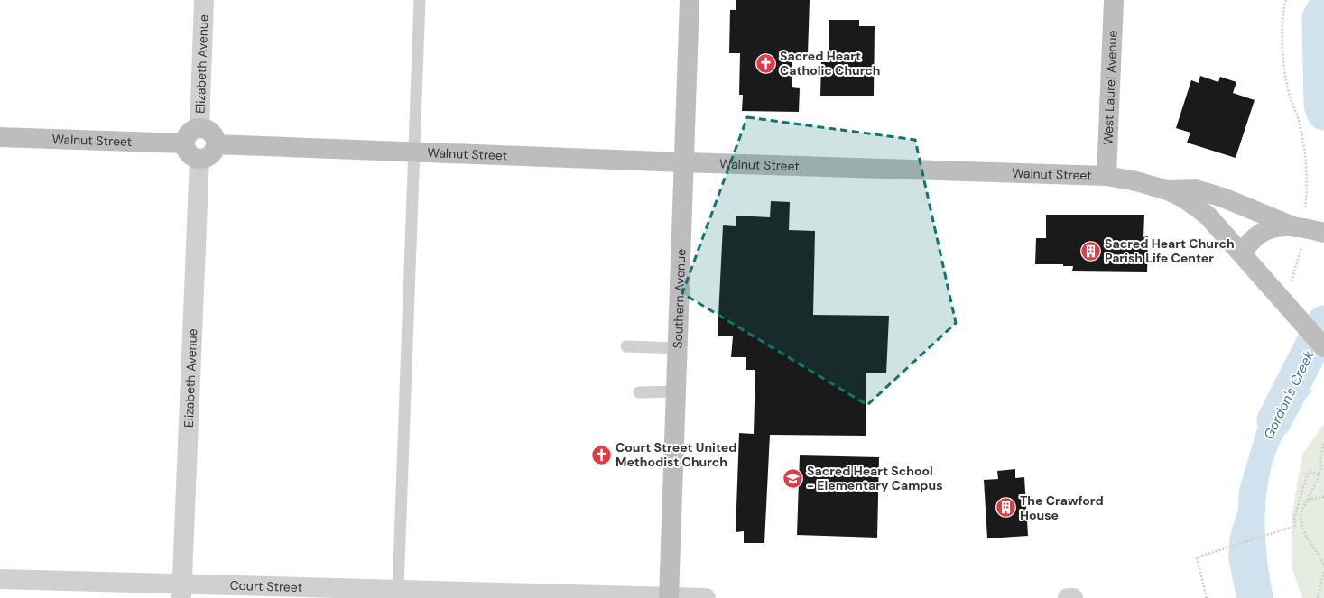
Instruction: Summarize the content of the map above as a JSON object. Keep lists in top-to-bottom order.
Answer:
{
  "streets": {
    "street": [
      "Elizabeth Avenue",
      "West Laurel Avenue",
      "Walnut Street",
      "Southern Avenue",
      "Court Street"
    ]
  },
  "crossings": [
    ["Elizabeth Avenue", "Walnut Street"],
    ["Elizabeth Avenue", "Court Street"],
    ["West Laurel Avenue", "Walnut Street"],
    ["Walnut Street", "Southern Avenue"],
    ["Southern Avenue", "Court Street"]
  ],
  "water": ["Gordon's Creek"],
  "places": {
    "church": ["Sacred Heart Catholic Church", "Court Street United Methodist Church"],
    "building": ["Sacred Heart Church Parish Life Center", "The Crawford House"],
    "school or university": ["Sacred Heart School - Elementary Campus"]
  }
}
